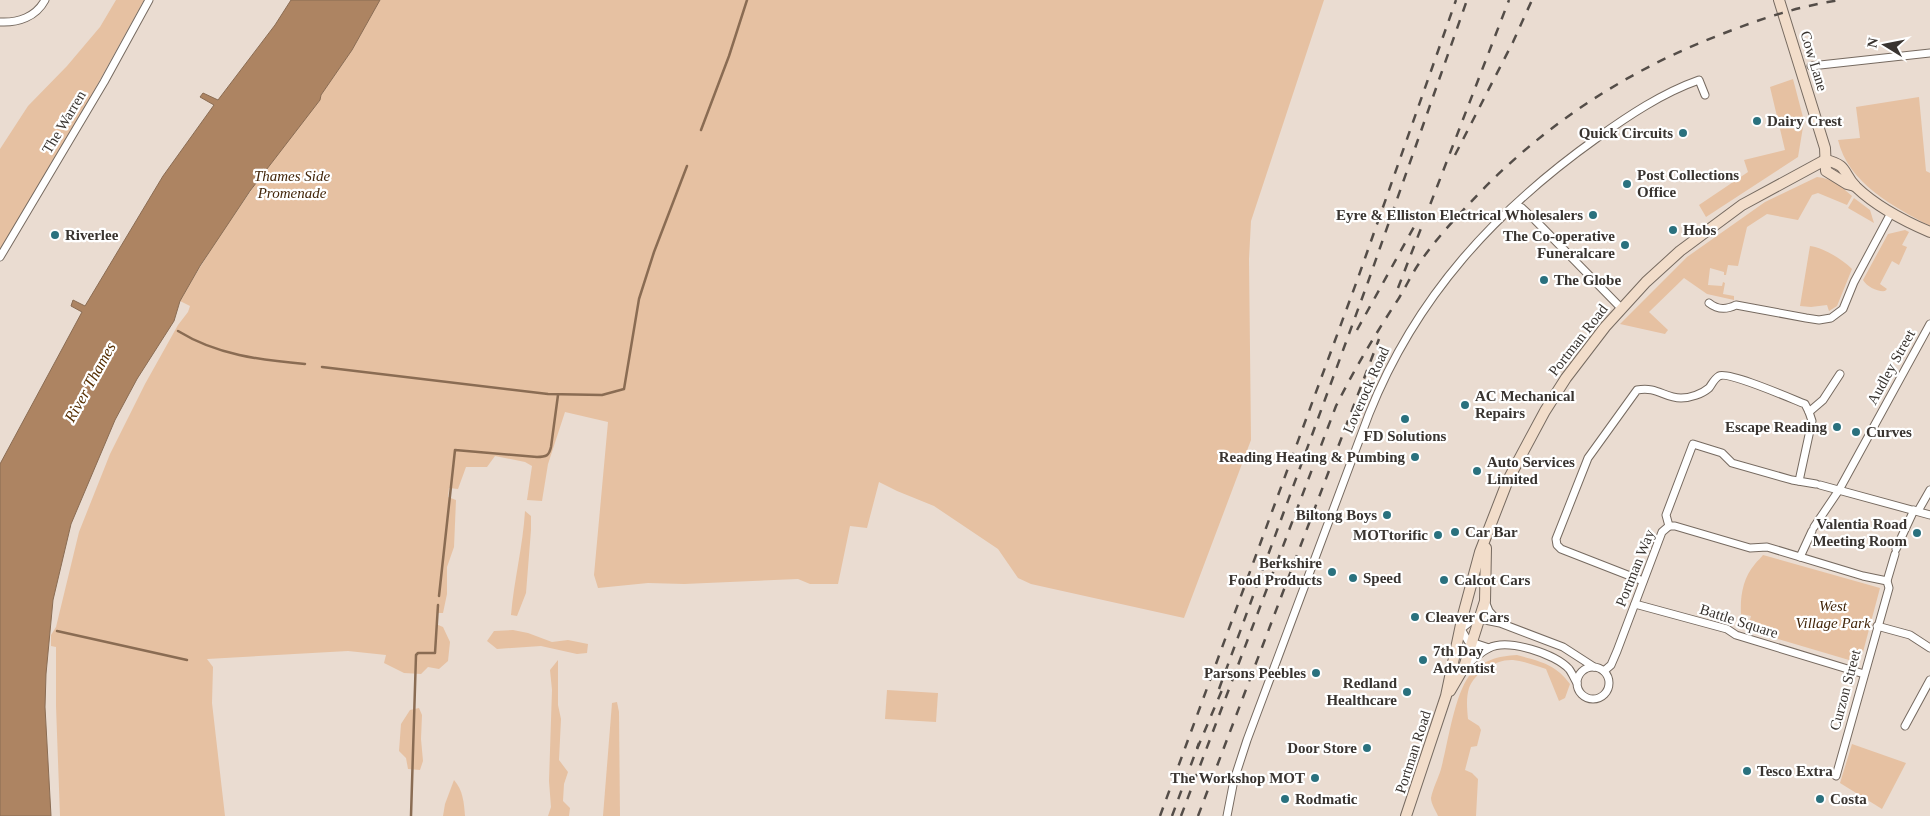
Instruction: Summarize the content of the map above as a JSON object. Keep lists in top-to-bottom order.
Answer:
{
  "streets": {
    "street": [
      "Cow Lane",
      "The Warren",
      "Portman Road",
      "Audley Street",
      "Loverock Road",
      "Portman Way",
      "Battle Square",
      "Curzon Street"
    ]
  },
  "crossings": [
    ["Cow Lane", "Portman Road"],
    ["Portman Way", "Battle Square"],
    ["Battle Square", "Curzon Street"]
  ],
  "water": ["River Thames"],
  "parks": ["Thames Side Promenade", "West Village Park"],
  "places": [
    "Dairy Crest",
    "Quick Circuits",
    "Post Collections Office",
    "Eyre & Elliston Electrical Wholesalers",
    "Hobs",
    "Riverlee",
    "The Co-operative Funeralcare",
    "The Globe",
    "AC Mechanical Repairs",
    "FD Solutions",
    "Escape Reading",
    "Curves",
    "Reading Heating & Pumbing",
    "Auto Services Limited",
    "Biltong Boys",
    "Car Bar",
    "Valentia Road Meeting Room",
    "MOTtorific",
    "Berkshire Food Products",
    "Speed",
    "Calcot Cars",
    "Cleaver Cars",
    "7th Day Adventist",
    "Parsons Peebles",
    "Redland Healthcare",
    "Door Store",
    "Tesco Extra",
    "The Workshop MOT",
    "Rodmatic",
    "Costa"
  ],
  "north": "left"
}
